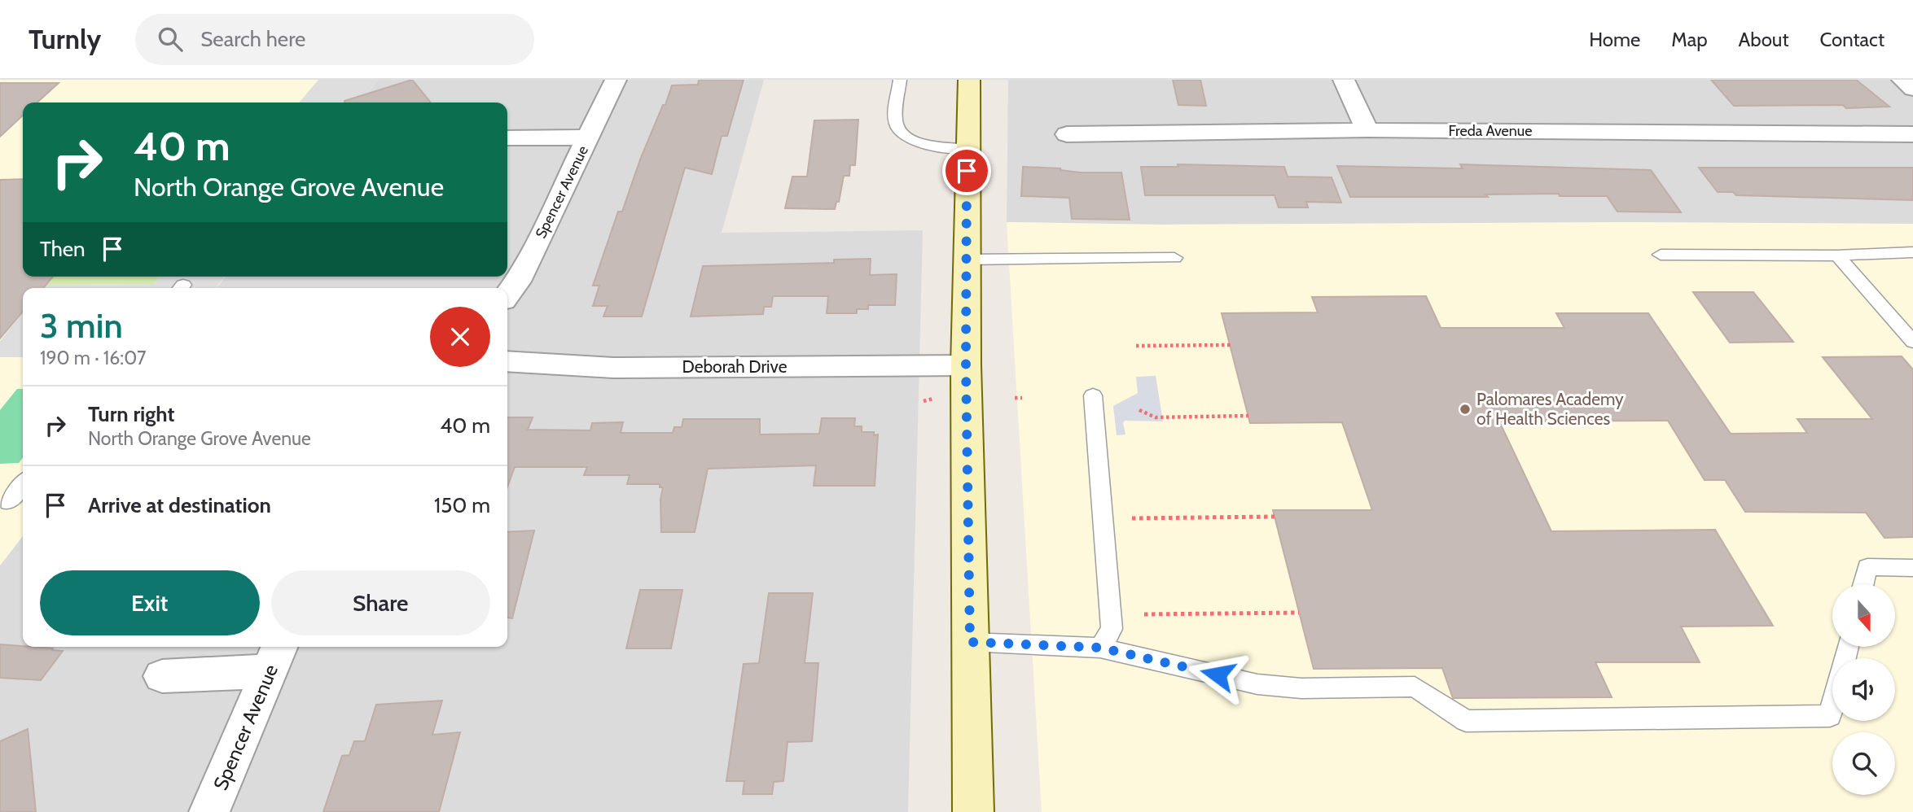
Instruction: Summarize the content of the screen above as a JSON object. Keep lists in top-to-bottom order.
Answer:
{
  "streets": {
    "street": ["Freda Avenue", "Spencer Avenue", "Deborah Drive"]
  },
  "places": ["Palomares Academy of Health Sciences"],
  "north": "bottom",
  "page": {
    "header": "Turnly",
    "search": "Search here",
    "nav": [
      "Home",
      "Map",
      "About",
      "Contact"
    ],
    "turn": ["40 m", "North Orange Grove Avenue"],
    "then": "Then",
    "heading": ["3 min", "190 m · 16:07"],
    "list": [
      {
        "name": "Turn right",
        "note": "North Orange Grove Avenue",
        "value": "40 m"
      },
      {
        "name": "Arrive at destination",
        "value": "150 m"
      }
    ],
    "buttons": ["Exit", "Share"]
  }
}
